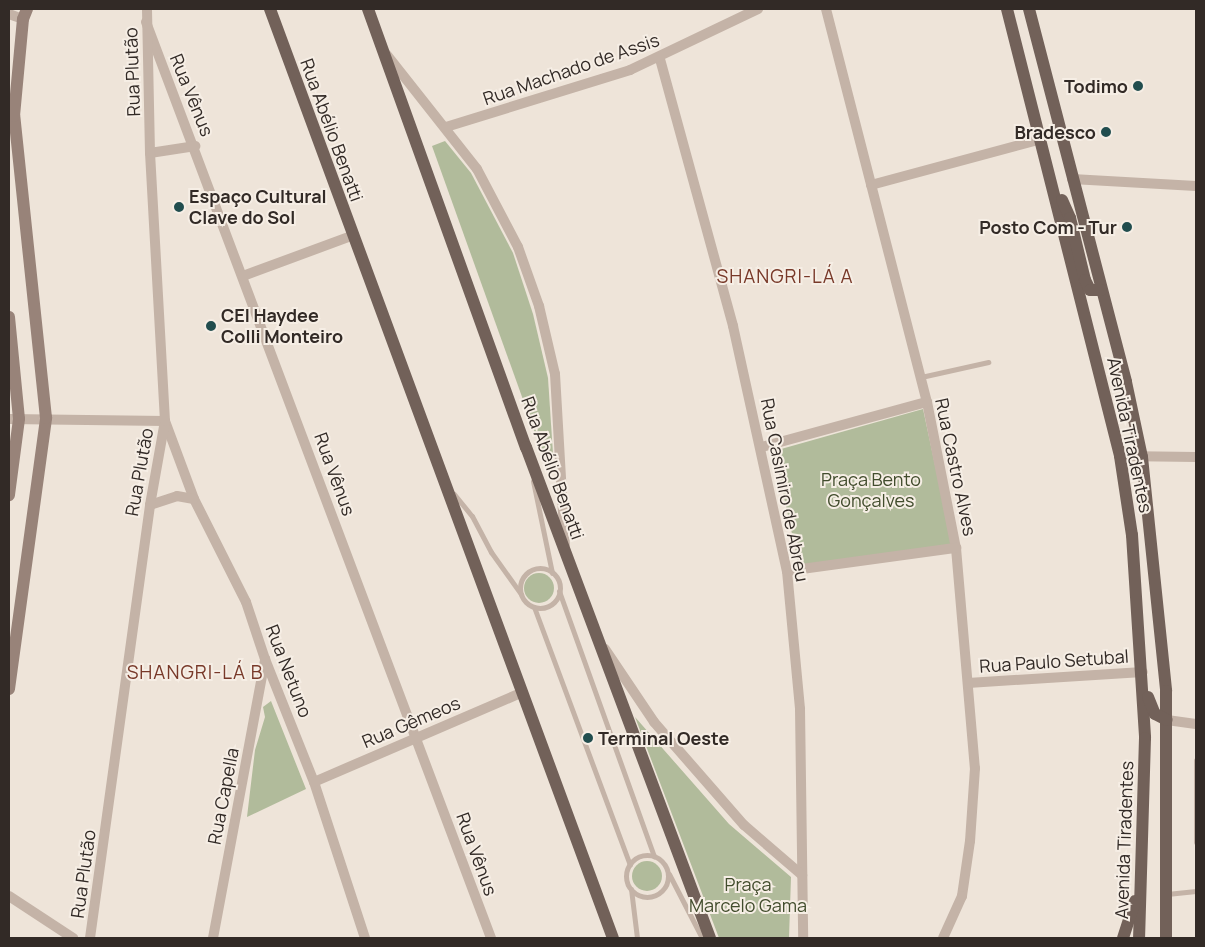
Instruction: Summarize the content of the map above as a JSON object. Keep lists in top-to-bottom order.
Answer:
{
  "streets": {
    "main road": ["Rua Abélio Benatti", "Avenida Tiradentes"],
    "street": [
      "Rua Machado de Assis",
      "Rua Plutão",
      "Rua Vênus",
      "Rua Castro Alves",
      "Rua Casimiro de Abreu",
      "Rua Paulo Setubal",
      "Rua Netuno",
      "Rua Gêmeos",
      "Rua Capella"
    ]
  },
  "crossings": [
    ["Rua Machado de Assis", "Rua Casimiro de Abreu"],
    ["Rua Plutão", "Rua Vênus"],
    ["Rua Plutão", "Rua Netuno"],
    ["Rua Vênus", "Rua Gêmeos"],
    ["Rua Abélio Benatti", "Rua Gêmeos"],
    ["Avenida Tiradentes", "Rua Paulo Setubal"],
    ["Rua Castro Alves", "Rua Paulo Setubal"],
    ["Rua Netuno", "Rua Gêmeos"],
    ["Rua Netuno", "Rua Capella"]
  ],
  "districts": ["SHANGRI-LÁ A", "SHANGRI-LÁ B"],
  "parks": ["Praça Bento Gonçalves", "Praça Marcelo Gama"],
  "places": [
    "Todimo",
    "Bradesco",
    "Espaço Cultural Clave do Sol",
    "Posto Com - Tur",
    "CEI Haydee Colli Monteiro",
    "Terminal Oeste"
  ]
}
